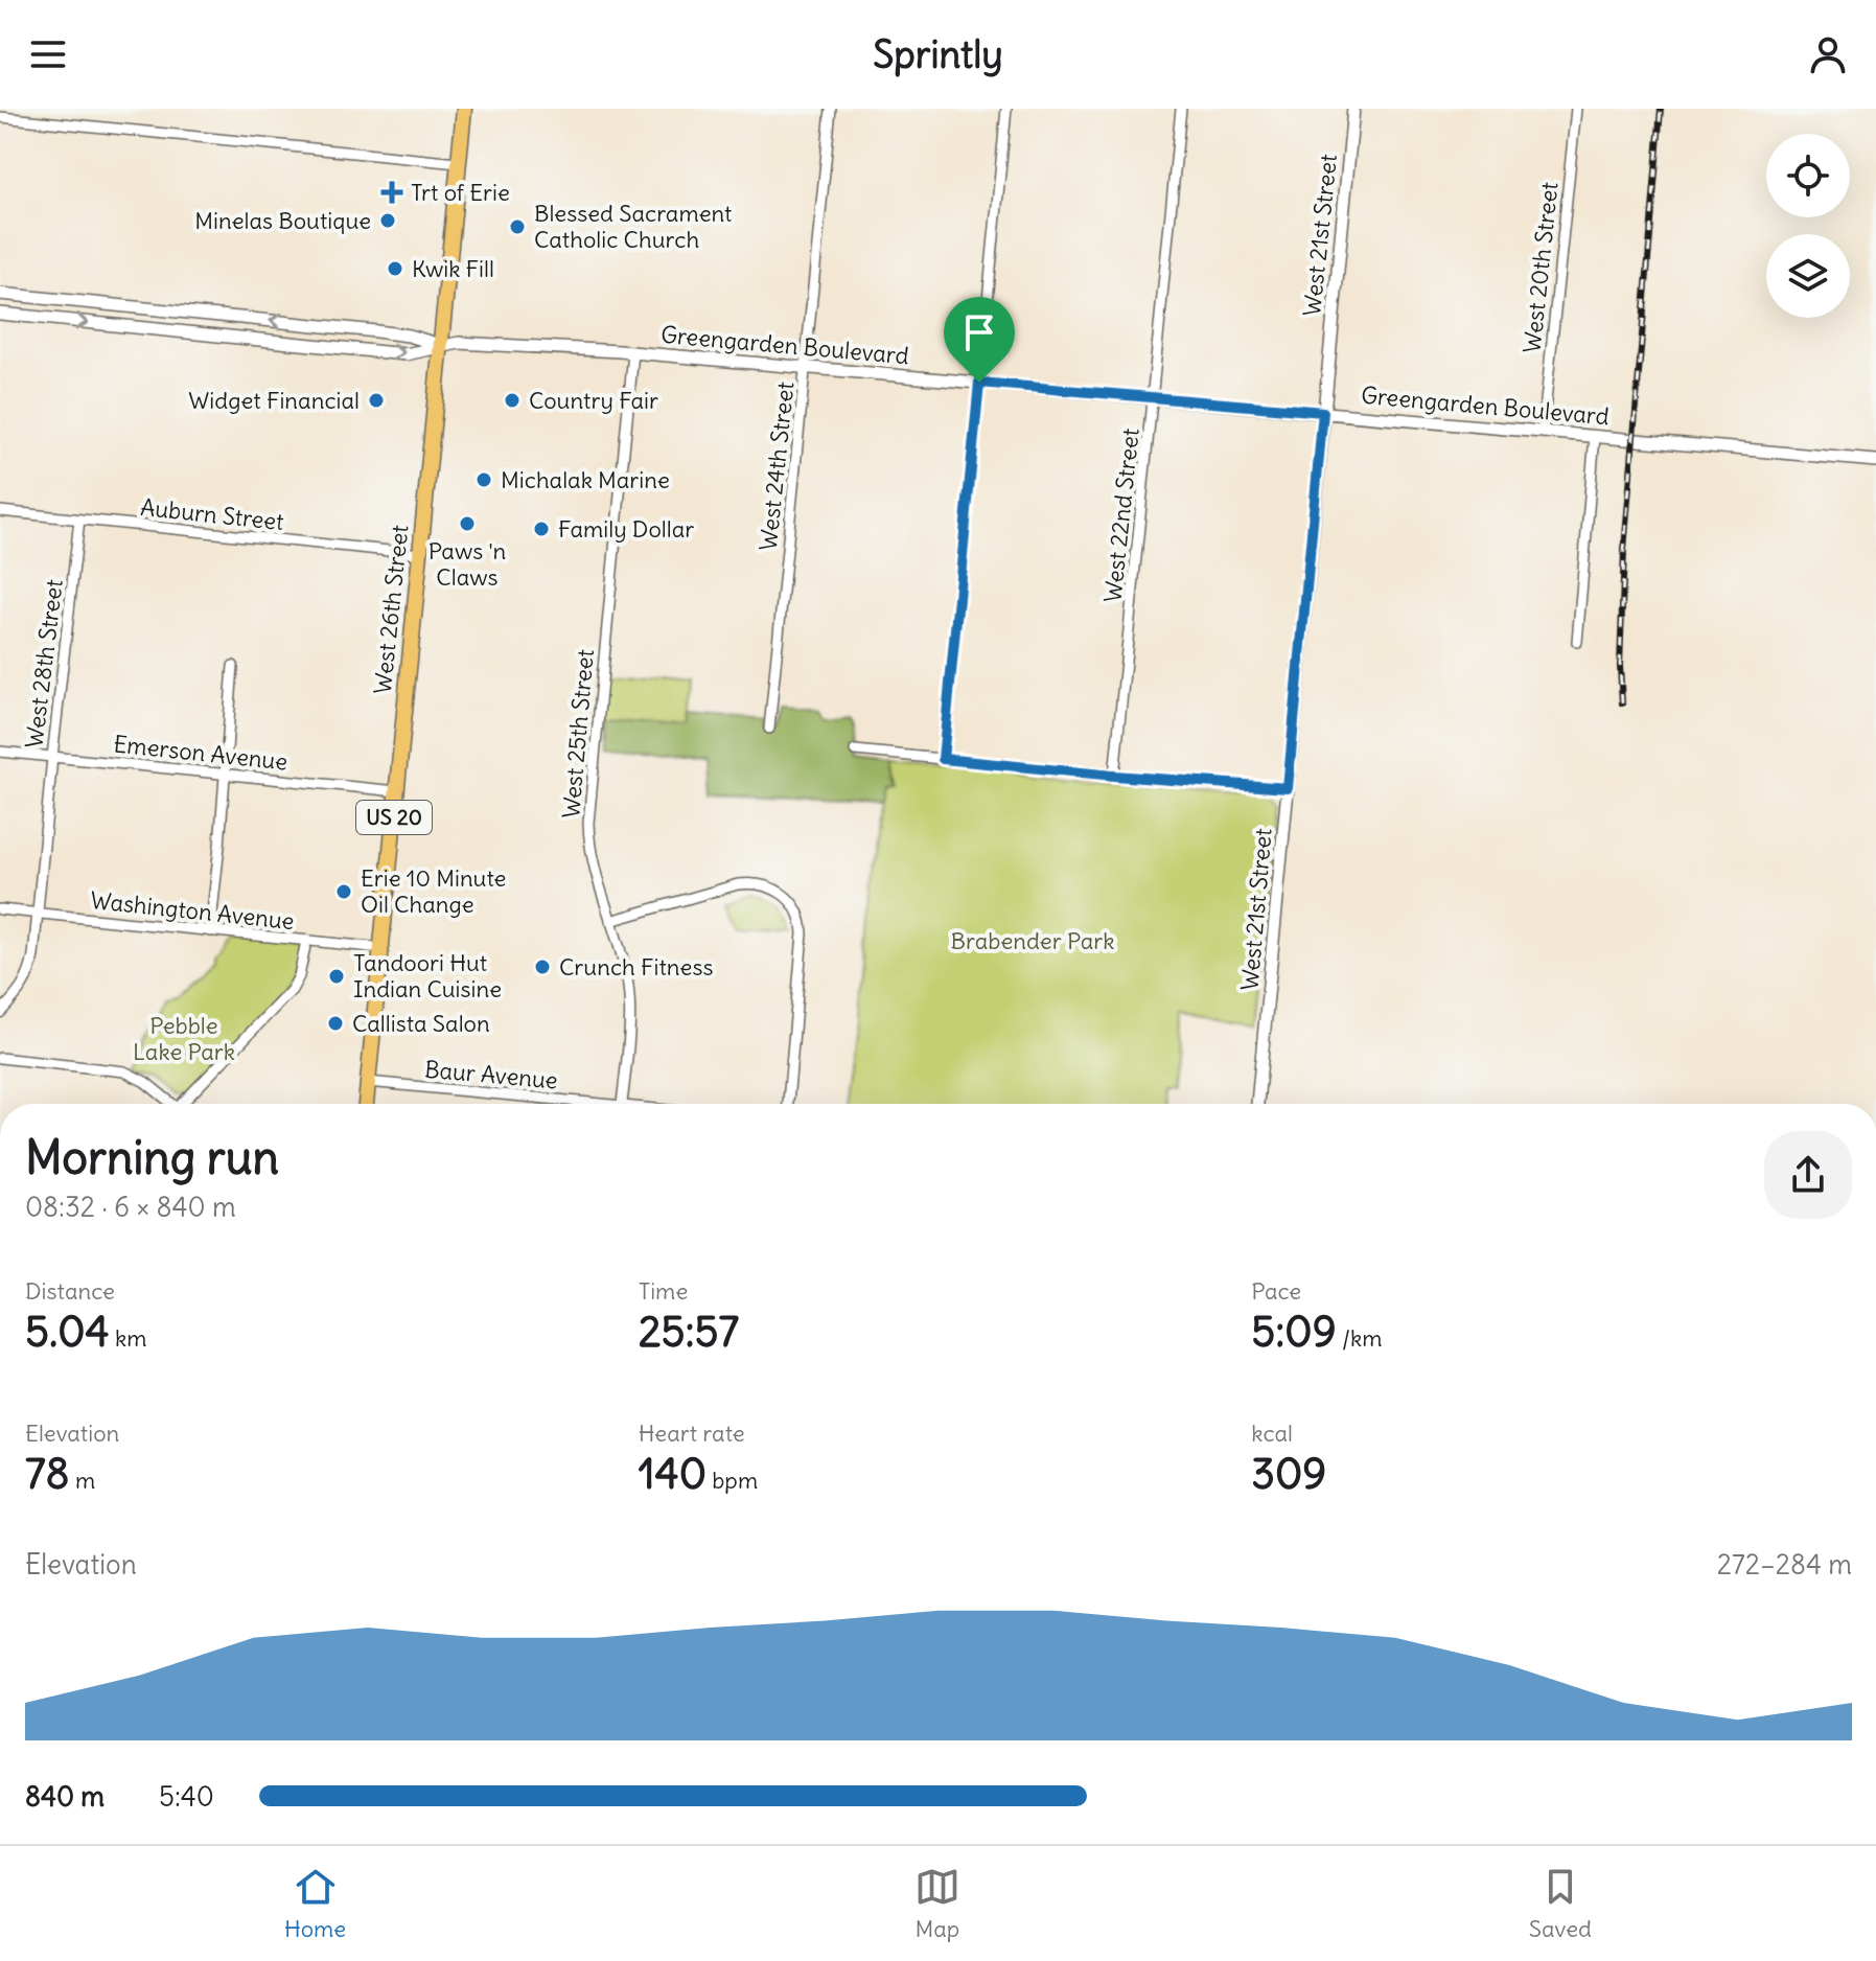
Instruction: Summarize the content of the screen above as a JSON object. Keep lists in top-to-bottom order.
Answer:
{
  "streets": {
    "main road": ["West 26th Street", "US 20"],
    "street": [
      "West 21st Street",
      "West 20th Street",
      "Greengarden Boulevard",
      "West 24th Street",
      "Auburn Street",
      "West 22nd Street",
      "West 28th Street",
      "West 25th Street",
      "Emerson Avenue",
      "Washington Avenue",
      "Baur Avenue"
    ]
  },
  "crossings": [
    ["West 21st Street", "Greengarden Boulevard"],
    ["West 20th Street", "Greengarden Boulevard"],
    ["Greengarden Boulevard", "West 24th Street"],
    ["Greengarden Boulevard", "West 22nd Street"],
    ["Greengarden Boulevard", "West 26th Street"],
    ["Greengarden Boulevard", "West 25th Street"],
    ["Auburn Street", "West 26th Street"],
    ["Auburn Street", "West 28th Street"],
    ["West 26th Street", "Emerson Avenue"],
    ["West 26th Street", "Washington Avenue"],
    ["West 26th Street", "Baur Avenue"],
    ["West 28th Street", "Emerson Avenue"],
    ["West 28th Street", "Washington Avenue"]
  ],
  "parks": ["Brabender Park", "Pebble Lake Park"],
  "places": {
    "health": ["Trt of Erie"],
    "other": [
      "Minelas Boutique",
      "Blessed Sacrament Catholic Church",
      "Kwik Fill",
      "Widget Financial",
      "Country Fair",
      "Michalak Marine",
      "Paws 'n Claws",
      "Family Dollar",
      "Erie 10 Minute Oil Change",
      "Crunch Fitness",
      "Tandoori Hut Indian Cuisine",
      "Callista Salon"
    ]
  },
  "page": {
    "header": "Sprintly",
    "heading": ["Morning run", "08:32 · 6 × 840 m"],
    "stats": [
      ["Distance", "5.04 km"],
      ["Time", "25:57"],
      ["Pace", "5:09 /km"],
      ["Elevation", "78 m"],
      ["Heart rate", "140 bpm"],
      ["kcal", "309"]
    ],
    "chart": ["Elevation", "272–284 m"],
    "list": [
      {
        "name": "840 m",
        "note": "5:40"
      }
    ],
    "tabs": ["Home", "Map", "Saved"]
  }
}
